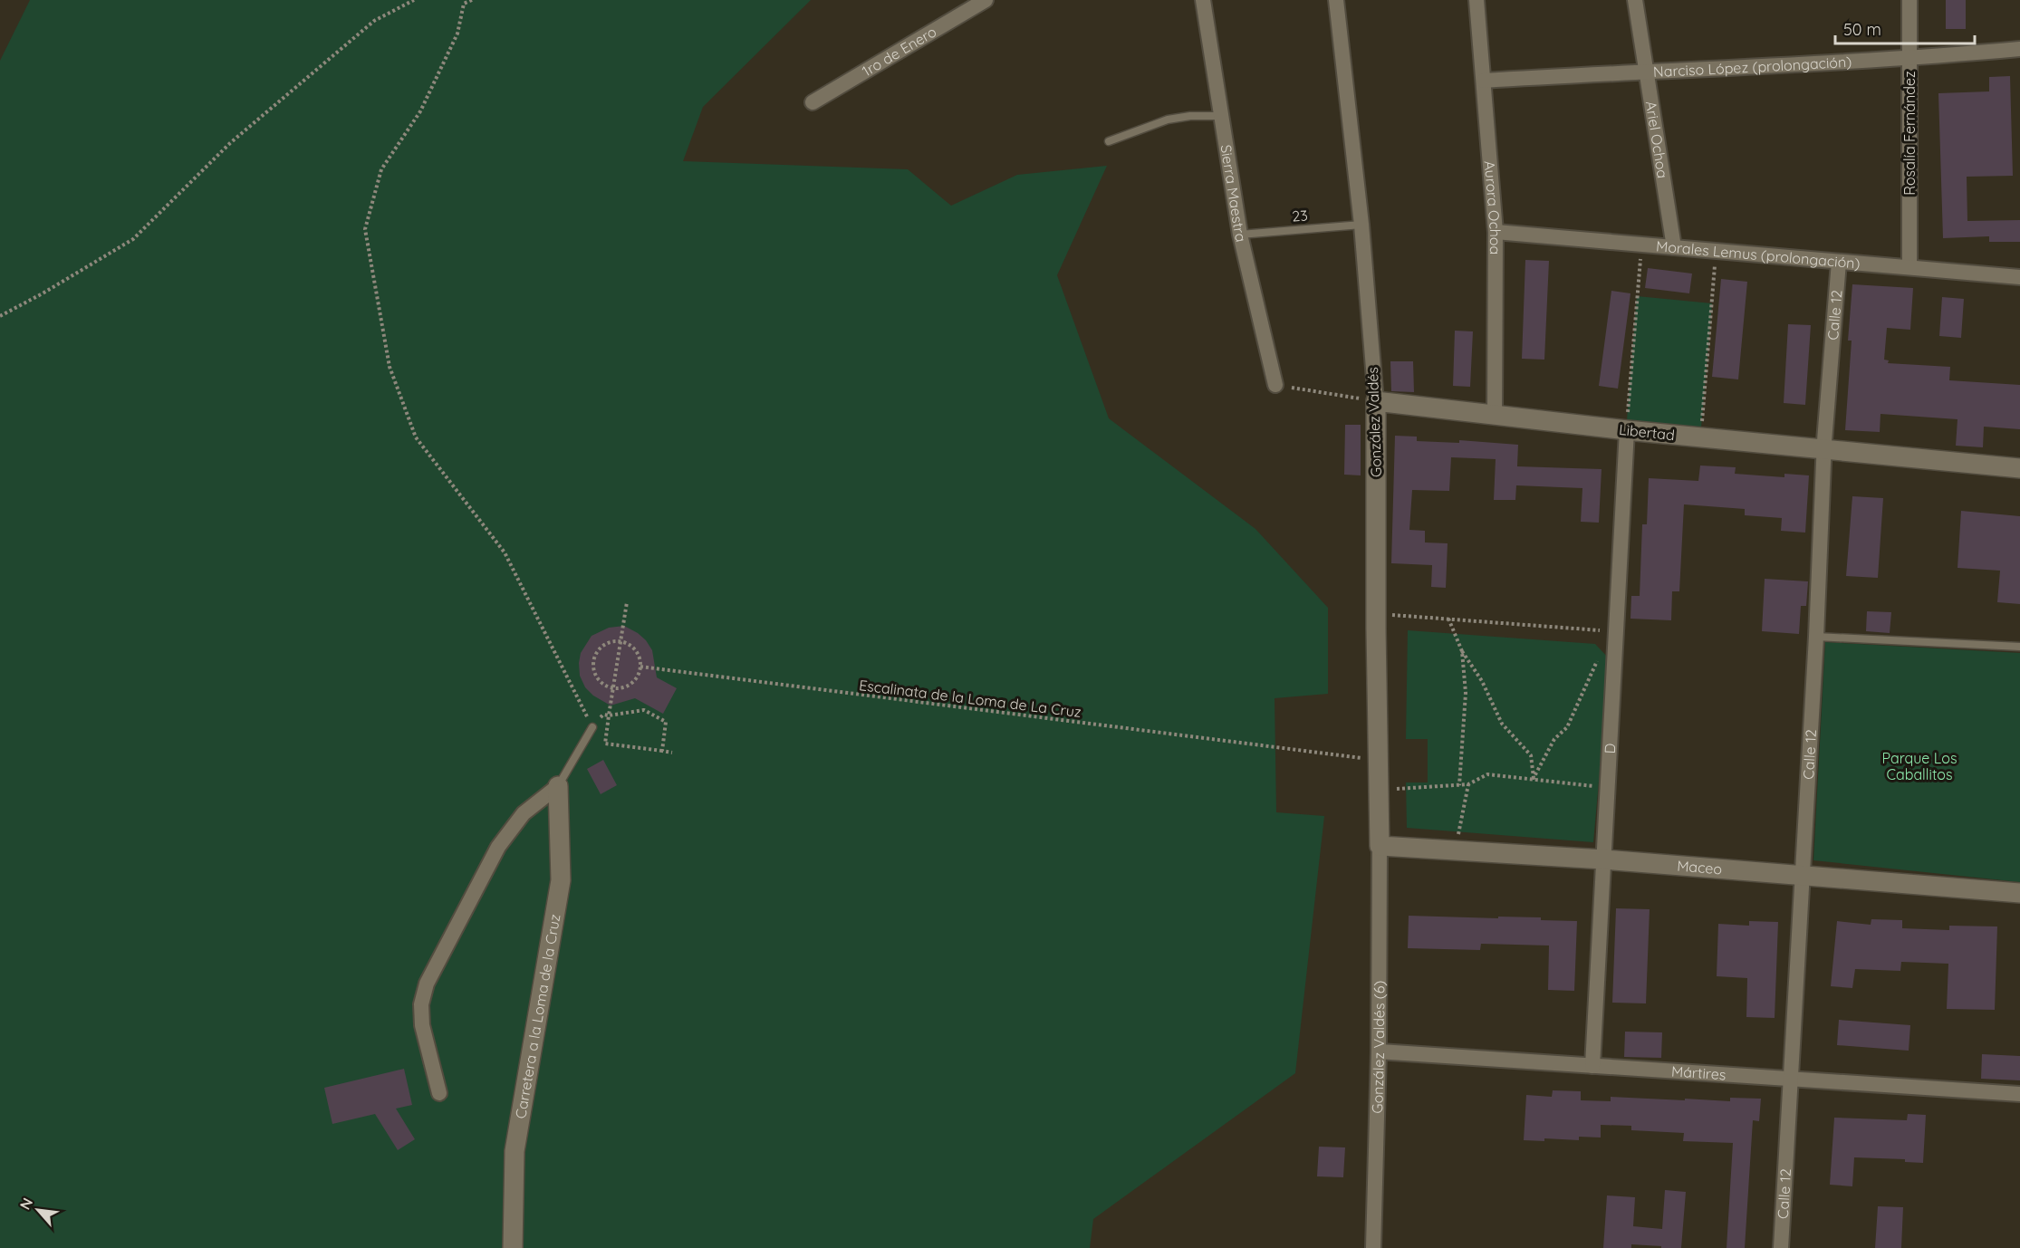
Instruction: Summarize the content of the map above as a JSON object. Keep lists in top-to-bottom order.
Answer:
{
  "streets": {
    "street": [
      "1ro de Enero",
      "Narciso López (prolongación)",
      "Rosalía Fernández",
      "Ariel Ochoa",
      "Sierra Maestra",
      "Aurora Ochoa",
      "Morales Lemus (prolongación)",
      "Calle 12",
      "González Valdés",
      "Libertad",
      "D",
      "Maceo",
      "Carretera a la Loma de la Cruz",
      "González Valdés (6)",
      "Mártires"
    ],
    "lane": ["23"],
    "path": ["Escalinata de la Loma de La Cruz"]
  },
  "crossings": [
    ["Narciso López (prolongación)", "Rosalía Fernández"],
    ["Narciso López (prolongación)", "Ariel Ochoa"],
    ["Narciso López (prolongación)", "Aurora Ochoa"],
    ["Rosalía Fernández", "Morales Lemus (prolongación)"],
    ["Ariel Ochoa", "Morales Lemus (prolongación)"],
    ["Sierra Maestra", "23"],
    ["Aurora Ochoa", "Morales Lemus (prolongación)"],
    ["Aurora Ochoa", "Libertad"],
    ["23", "González Valdés"],
    ["Morales Lemus (prolongación)", "Calle 12"],
    ["Calle 12", "Libertad"],
    ["Calle 12", "Maceo"],
    ["Calle 12", "Mártires"],
    ["González Valdés", "Libertad"],
    ["González Valdés", "Escalinata de la Loma de La Cruz"],
    ["González Valdés", "Maceo"],
    ["González Valdés", "González Valdés (6)"],
    ["Libertad", "D"],
    ["D", "Maceo"],
    ["D", "Mártires"],
    ["Maceo", "González Valdés (6)"],
    ["González Valdés (6)", "Mártires"]
  ],
  "parks": ["Parque Los Caballitos"],
  "scale_bar": "50 m",
  "north": "top left"
}
